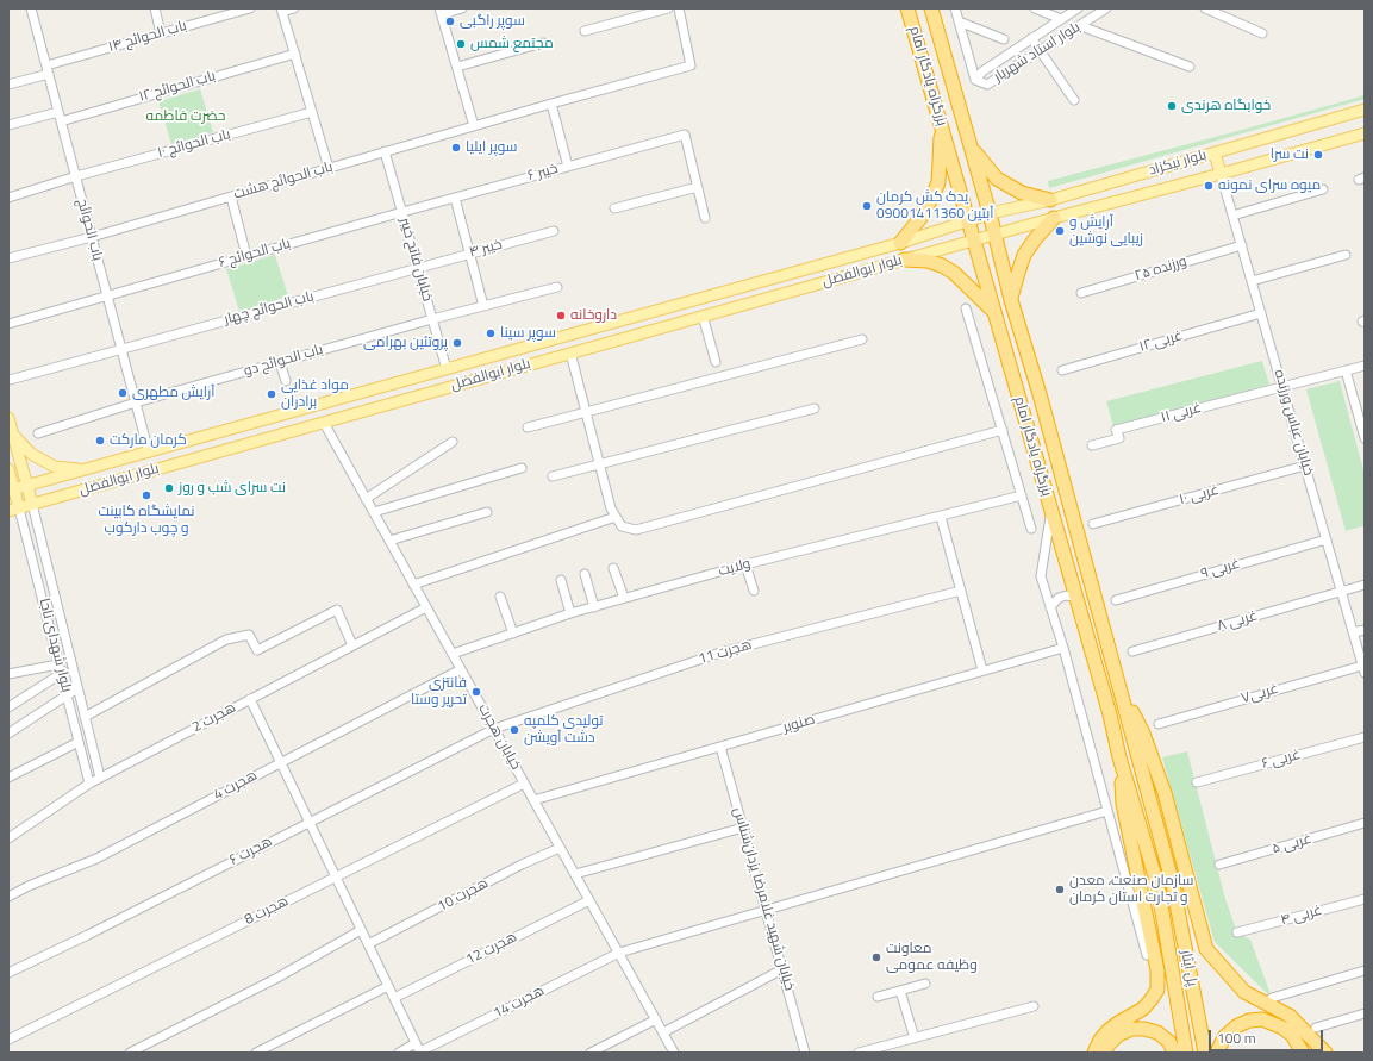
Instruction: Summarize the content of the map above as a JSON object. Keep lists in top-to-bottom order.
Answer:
{
  "streets": {
    "highway": ["بزرگراه یادگار امام", "پل ایثار"],
    "main road": ["بلوار نیکزاد", "بلوار ابوالفضل"],
    "street": [
      "باب الحوائج ۱۴",
      "بلوار استاد شهریار",
      "باب الحوائج ۱۲",
      "باب الحوائج ۱۰",
      "خیبر ۶",
      "باب الحوائج هشت",
      "باب الحوائج",
      "خیبر ۴",
      "باب الحوائج ۶",
      "خیابان فاتح خیبر",
      "ورزنده ۲۵",
      "باب الحوائج چهار",
      "غربی ۱۲",
      "باب الحوائج دو",
      "غربی ۱۱",
      "خیابان عباس ورزنده",
      "غربی ۱۰",
      "ولایت",
      "غربی ۹",
      "غربی ۸",
      "بلوار شهدای ناجا",
      "هجرت 11",
      "غربی۷",
      "هجرت 2",
      "صنوبر",
      "خیابان هجرت",
      "غربی ۶",
      "هجرت 4",
      "غربی ۵",
      "هجرت ۶",
      "هجرت 10",
      "خیابان شهید غلامرضا یزدان‌شناس",
      "هجرت 8",
      "غربی ۴",
      "هجرت 12",
      "هجرت 14"
    ]
  },
  "crossings": [
    ["باب الحوائج ۱۴", "باب الحوائج"],
    ["بزرگراه یادگار امام", "بلوار نیکزاد"],
    ["بزرگراه یادگار امام", "بلوار ابوالفضل"],
    ["بزرگراه یادگار امام", "پل ایثار"],
    ["باب الحوائج ۱۲", "باب الحوائج"],
    ["باب الحوائج ۱۰", "باب الحوائج"],
    ["بلوار نیکزاد", "بلوار ابوالفضل"],
    ["بلوار نیکزاد", "خیابان عباس ورزنده"],
    ["خیبر ۶", "باب الحوائج ۶"],
    ["خیبر ۶", "خیابان فاتح خیبر"],
    ["باب الحوائج هشت", "باب الحوائج"],
    ["باب الحوائج هشت", "خیابان فاتح خیبر"],
    ["باب الحوائج", "باب الحوائج ۶"],
    ["باب الحوائج", "بلوار ابوالفضل"],
    ["باب الحوائج", "باب الحوائج چهار"],
    ["باب الحوائج", "باب الحوائج دو"],
    ["خیبر ۴", "خیابان فاتح خیبر"],
    ["خیبر ۴", "باب الحوائج چهار"],
    ["باب الحوائج ۶", "خیابان فاتح خیبر"],
    ["خیابان فاتح خیبر", "بلوار ابوالفضل"],
    ["خیابان فاتح خیبر", "باب الحوائج چهار"],
    ["خیابان فاتح خیبر", "باب الحوائج دو"],
    ["ورزنده ۲۵", "خیابان عباس ورزنده"],
    ["بلوار ابوالفضل", "بلوار شهدای ناجا"],
    ["بلوار ابوالفضل", "خیابان هجرت"],
    ["غربی ۱۲", "خیابان عباس ورزنده"],
    ["غربی ۱۱", "خیابان عباس ورزنده"],
    ["خیابان عباس ورزنده", "غربی ۱۰"],
    ["خیابان عباس ورزنده", "غربی ۹"],
    ["خیابان عباس ورزنده", "غربی ۸"],
    ["خیابان عباس ورزنده", "غربی۷"],
    ["ولایت", "خیابان هجرت"],
    ["بلوار شهدای ناجا", "هجرت 2"],
    ["هجرت 11", "خیابان هجرت"],
    ["هجرت 11", "هجرت ۶"],
    ["هجرت 2", "خیابان هجرت"],
    ["صنوبر", "خیابان هجرت"],
    ["صنوبر", "خیابان شهید غلامرضا یزدان‌شناس"],
    ["خیابان هجرت", "هجرت 4"],
    ["خیابان هجرت", "هجرت ۶"],
    ["خیابان هجرت", "هجرت 10"],
    ["خیابان هجرت", "هجرت 8"],
    ["خیابان هجرت", "هجرت 12"],
    ["خیابان هجرت", "هجرت 14"],
    ["خیابان شهید غلامرضا یزدان‌شناس", "هجرت 14"]
  ],
  "parks": ["حضرت فاطمه"],
  "places": [
    "سوپر راگبی",
    "مجتمع شمس",
    "خوابگاه هرندی",
    "سوپر ایلیا",
    "نت سرا",
    "میوه سرای نمونه",
    "یدک کش کرمان آبتین 09001411360",
    "آرایش و زیبایی نوشین",
    "داروخانه",
    "سوپر سینا",
    "پروتئین بهرامی",
    "آرایش مطهری",
    "مواد غذایی برادران",
    "کرمان مارکت",
    "نت سرای شب و روز",
    "نمایشگاه کابینت و چوب دارکوب",
    "فانتزی تحریر وستا",
    "تولیدی کلمپه دشت آویشن",
    "سازمان صنعت، معدن و تجارت استان کرمان",
    "معاونت وظیفه عمومی"
  ],
  "scale_bar": "100 m"
}
